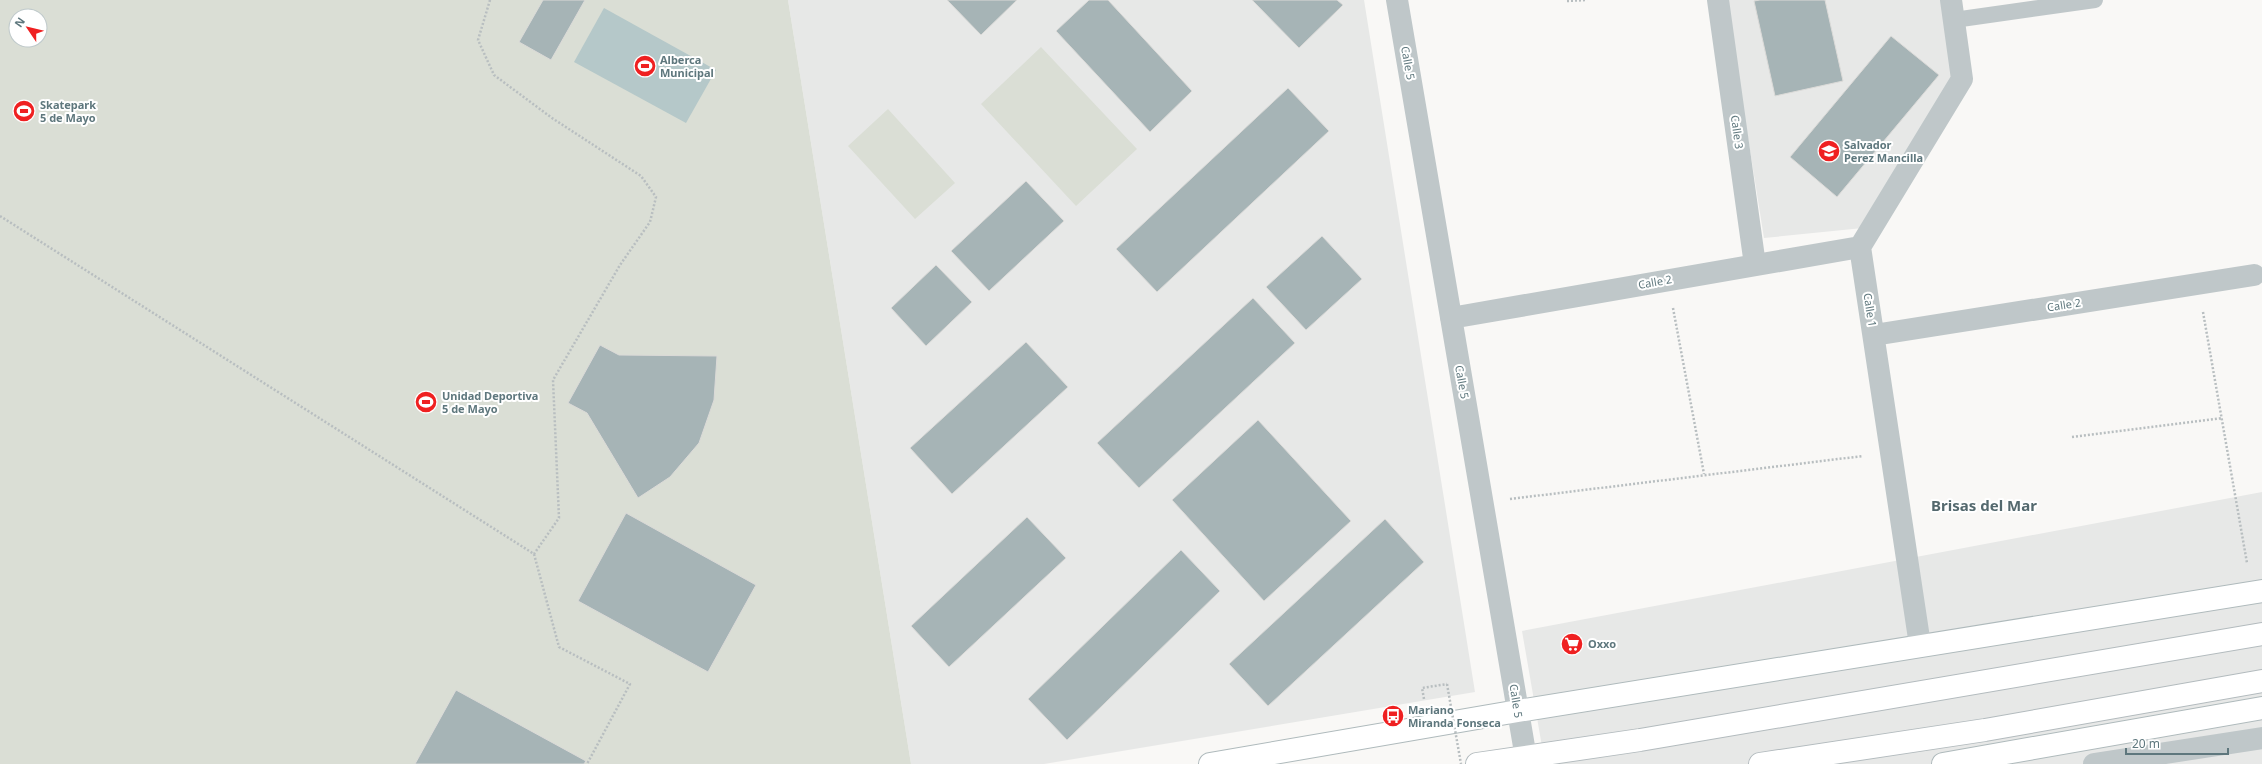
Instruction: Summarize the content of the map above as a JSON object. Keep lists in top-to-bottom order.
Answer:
{
  "streets": {
    "street": [
      "Calle 5",
      "Calle 3",
      "Calle 2",
      "Calle 1"
    ]
  },
  "crossings": [
    ["Calle 5", "Calle 2"],
    ["Calle 3", "Calle 2"],
    ["Calle 2", "Calle 1"]
  ],
  "districts": ["Brisas del Mar"],
  "places": {
    "sports": ["Alberca Municipal", "Skatepark 5 de Mayo", "Unidad Deportiva 5 de Mayo"],
    "school or university": ["Salvador Perez Mancilla"],
    "supermarket": ["Oxxo"],
    "bus stop": ["Mariano Miranda Fonseca"]
  },
  "scale_bar": "20 m",
  "north": "top left"
}
